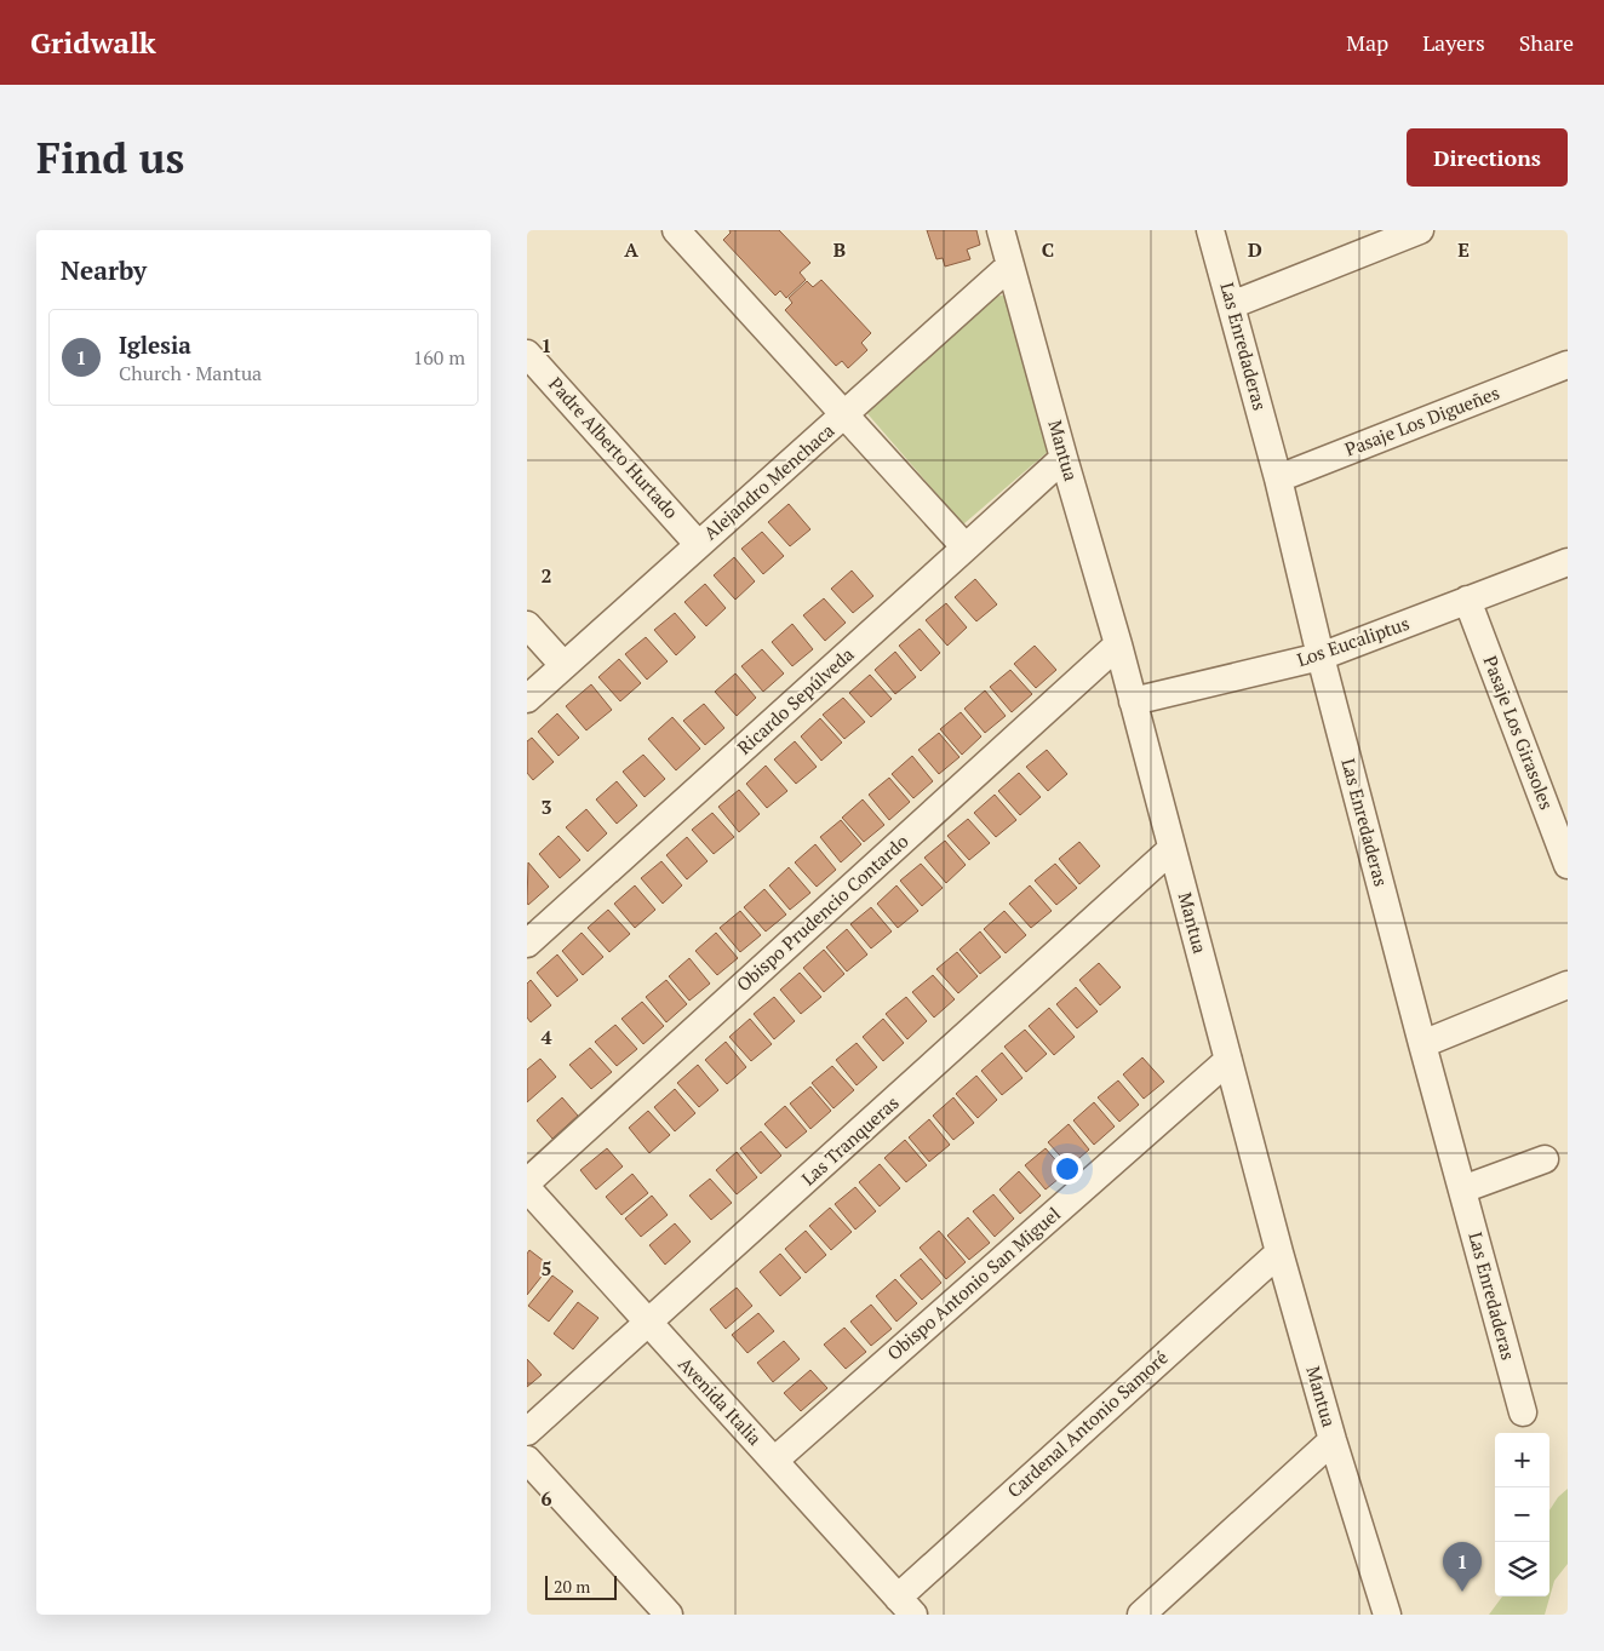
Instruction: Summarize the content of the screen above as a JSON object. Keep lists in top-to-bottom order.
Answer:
{
  "streets": {
    "street": [
      "Las Enredaderas",
      "Pasaje Los Digueñes",
      "Padre Alberto Hurtado",
      "Mantua",
      "Alejandro Menchaca",
      "Los Eucaliptus",
      "Ricardo Sepúlveda",
      "Pasaje Los Girasoles",
      "Obispo Prudencio Contardo",
      "Las Tranqueras",
      "Obispo Antonio San Miguel",
      "Avenida Italia",
      "Cardenal Antonio Samoré"
    ]
  },
  "crossings": [
    ["Las Enredaderas", "Pasaje Los Digueñes"],
    ["Las Enredaderas", "Los Eucaliptus"],
    ["Padre Alberto Hurtado", "Alejandro Menchaca"],
    ["Mantua", "Alejandro Menchaca"],
    ["Mantua", "Los Eucaliptus"],
    ["Mantua", "Ricardo Sepúlveda"],
    ["Mantua", "Obispo Prudencio Contardo"],
    ["Mantua", "Las Tranqueras"],
    ["Mantua", "Obispo Antonio San Miguel"],
    ["Mantua", "Cardenal Antonio Samoré"],
    ["Los Eucaliptus", "Pasaje Los Girasoles"],
    ["Las Tranqueras", "Avenida Italia"],
    ["Obispo Antonio San Miguel", "Avenida Italia"],
    ["Avenida Italia", "Cardenal Antonio Samoré"]
  ],
  "scale_bar": "20 m",
  "page": {
    "header": "Gridwalk",
    "nav": ["Map", "Layers", "Share"],
    "buttons": "Directions",
    "title": "Find us",
    "heading": "Nearby",
    "list": [
      {
        "mark": "1",
        "name": "Iglesia",
        "note": "Church · Mantua",
        "value": "160 m"
      }
    ],
    "map_buttons": ["+", "−"],
    "pins": "1",
    "scale": "20 m"
  },
  "grid": {
    "columns": [
      "A",
      "B",
      "C",
      "D",
      "E"
    ],
    "rows": [
      "1",
      "2",
      "3",
      "4",
      "5",
      "6"
    ]
  }
}
